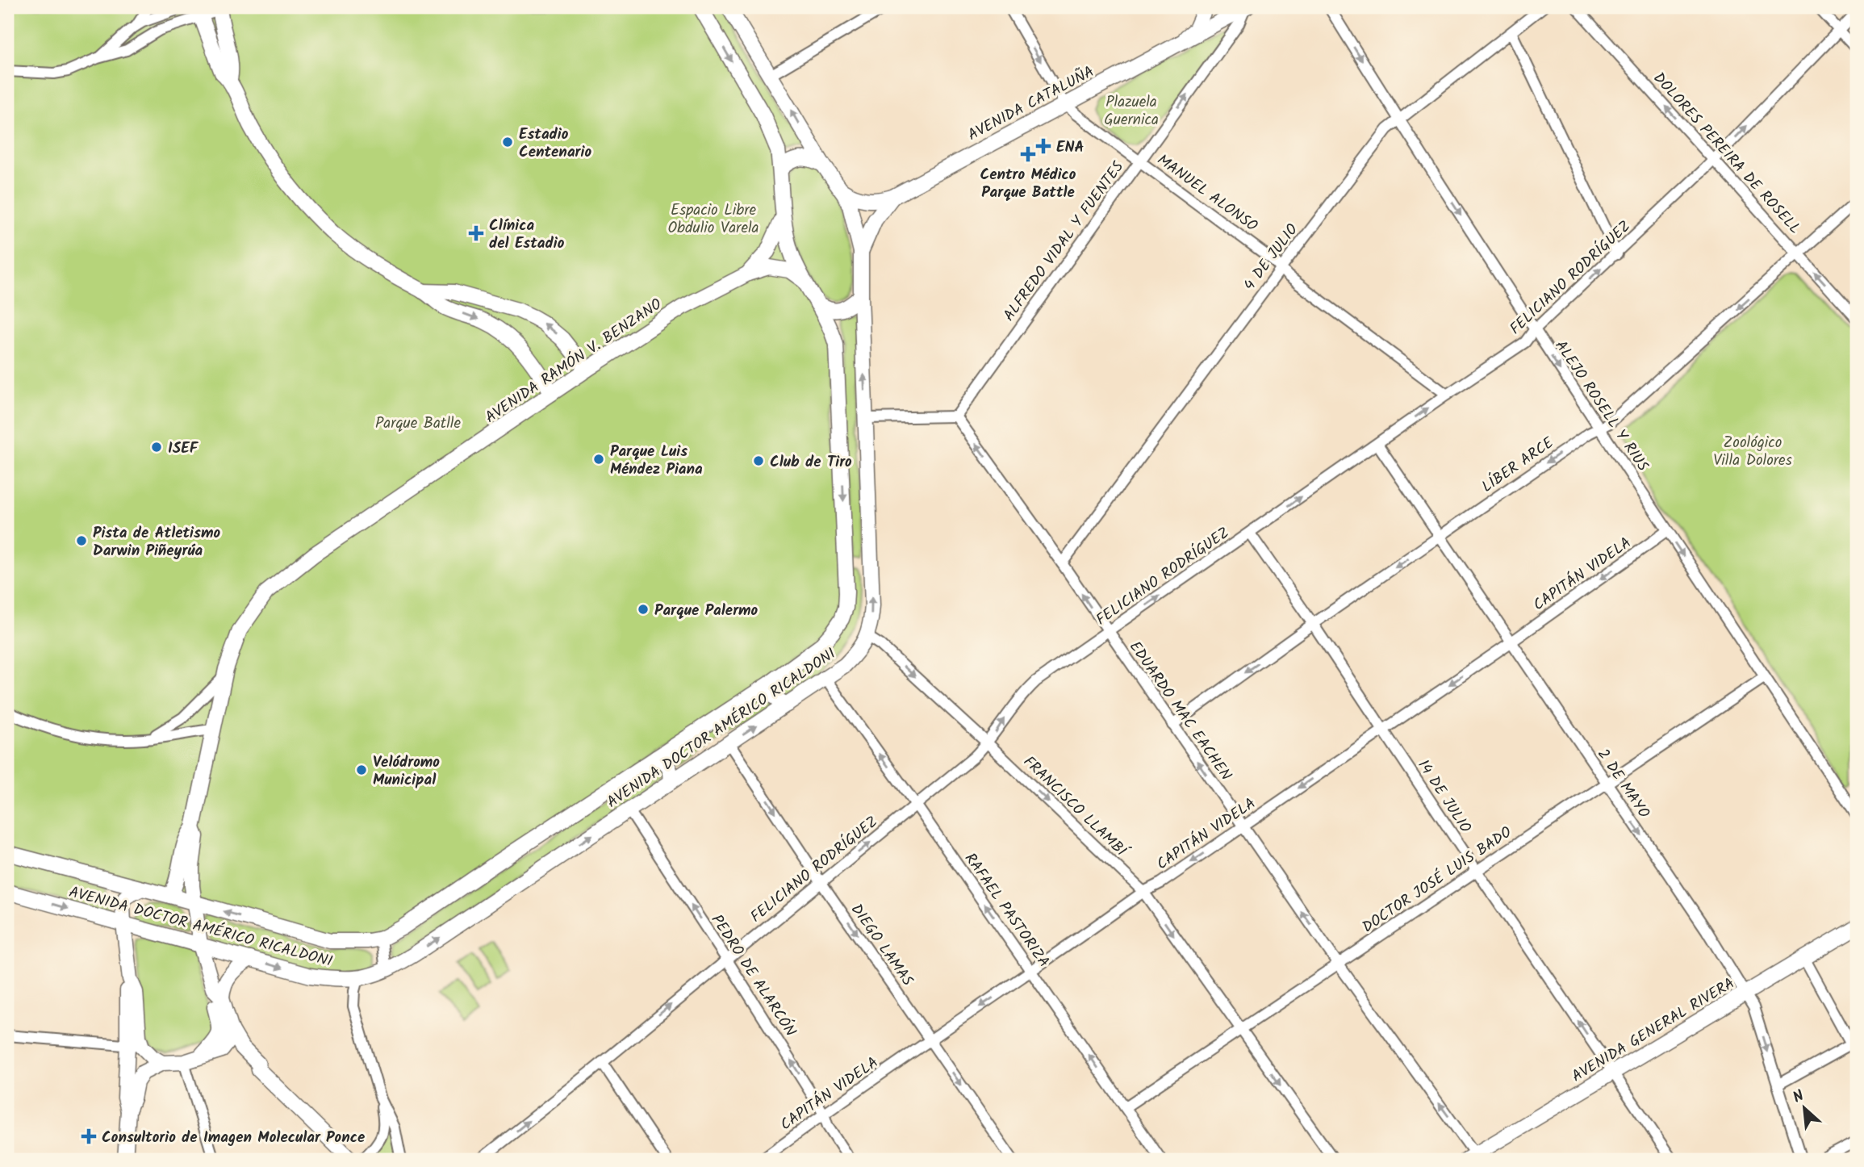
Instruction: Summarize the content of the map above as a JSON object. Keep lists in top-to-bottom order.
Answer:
{
  "streets": {
    "street": [
      "AVENIDA CATALUÑA",
      "DOLORES PEREIRA DE ROSELL",
      "MANUEL ALONSO",
      "ALFREDO VIDAL Y FUENTES",
      "4 DE JULIO",
      "FELICIANO RODRÍGUEZ",
      "AVENIDA RAMÓN V. BENZANO",
      "ALEJO ROSELL Y RIUS",
      "LÍBER ARCE",
      "CAPITÁN VIDELA",
      "EDUARDO MAC EACHEN",
      "AVENIDA DOCTOR AMÉRICO RICALDONI",
      "2 DE MAYO",
      "14 DE JULIO",
      "FRANCISCO LLAMBÍ",
      "DOCTOR JOSÉ LUIS BADO",
      "RAFAEL PASTORIZA",
      "DIEGO LAMAS",
      "PEDRO DE ALARCÓN",
      "AVENIDA GENERAL RIVERA"
    ]
  },
  "crossings": [
    ["AVENIDA CATALUÑA", "MANUEL ALONSO"],
    ["AVENIDA CATALUÑA", "ALFREDO VIDAL Y FUENTES"],
    ["AVENIDA CATALUÑA", "AVENIDA DOCTOR AMÉRICO RICALDONI"],
    ["DOLORES PEREIRA DE ROSELL", "FELICIANO RODRÍGUEZ"],
    ["DOLORES PEREIRA DE ROSELL", "LÍBER ARCE"],
    ["MANUEL ALONSO", "ALFREDO VIDAL Y FUENTES"],
    ["MANUEL ALONSO", "4 DE JULIO"],
    ["MANUEL ALONSO", "FELICIANO RODRÍGUEZ"],
    ["ALFREDO VIDAL Y FUENTES", "EDUARDO MAC EACHEN"],
    ["4 DE JULIO", "ALEJO ROSELL Y RIUS"],
    ["4 DE JULIO", "EDUARDO MAC EACHEN"],
    ["FELICIANO RODRÍGUEZ", "ALEJO ROSELL Y RIUS"],
    ["FELICIANO RODRÍGUEZ", "EDUARDO MAC EACHEN"],
    ["FELICIANO RODRÍGUEZ", "2 DE MAYO"],
    ["FELICIANO RODRÍGUEZ", "14 DE JULIO"],
    ["FELICIANO RODRÍGUEZ", "FRANCISCO LLAMBÍ"],
    ["FELICIANO RODRÍGUEZ", "RAFAEL PASTORIZA"],
    ["FELICIANO RODRÍGUEZ", "DIEGO LAMAS"],
    ["FELICIANO RODRÍGUEZ", "PEDRO DE ALARCÓN"],
    ["AVENIDA RAMÓN V. BENZANO", "AVENIDA DOCTOR AMÉRICO RICALDONI"],
    ["ALEJO ROSELL Y RIUS", "LÍBER ARCE"],
    ["ALEJO ROSELL Y RIUS", "CAPITÁN VIDELA"],
    ["ALEJO ROSELL Y RIUS", "DOCTOR JOSÉ LUIS BADO"],
    ["LÍBER ARCE", "EDUARDO MAC EACHEN"],
    ["LÍBER ARCE", "2 DE MAYO"],
    ["LÍBER ARCE", "14 DE JULIO"],
    ["CAPITÁN VIDELA", "EDUARDO MAC EACHEN"],
    ["CAPITÁN VIDELA", "2 DE MAYO"],
    ["CAPITÁN VIDELA", "14 DE JULIO"],
    ["CAPITÁN VIDELA", "FRANCISCO LLAMBÍ"],
    ["CAPITÁN VIDELA", "RAFAEL PASTORIZA"],
    ["CAPITÁN VIDELA", "DIEGO LAMAS"],
    ["CAPITÁN VIDELA", "PEDRO DE ALARCÓN"],
    ["EDUARDO MAC EACHEN", "DOCTOR JOSÉ LUIS BADO"],
    ["EDUARDO MAC EACHEN", "AVENIDA GENERAL RIVERA"],
    ["AVENIDA DOCTOR AMÉRICO RICALDONI", "FRANCISCO LLAMBÍ"],
    ["AVENIDA DOCTOR AMÉRICO RICALDONI", "RAFAEL PASTORIZA"],
    ["AVENIDA DOCTOR AMÉRICO RICALDONI", "DIEGO LAMAS"],
    ["AVENIDA DOCTOR AMÉRICO RICALDONI", "PEDRO DE ALARCÓN"],
    ["2 DE MAYO", "DOCTOR JOSÉ LUIS BADO"],
    ["2 DE MAYO", "AVENIDA GENERAL RIVERA"],
    ["14 DE JULIO", "DOCTOR JOSÉ LUIS BADO"],
    ["14 DE JULIO", "AVENIDA GENERAL RIVERA"],
    ["FRANCISCO LLAMBÍ", "DOCTOR JOSÉ LUIS BADO"],
    ["DOCTOR JOSÉ LUIS BADO", "RAFAEL PASTORIZA"]
  ],
  "one_way": [
    "DOLORES PEREIRA DE ROSELL",
    "ALFREDO VIDAL Y FUENTES",
    "FELICIANO RODRÍGUEZ",
    "ALEJO ROSELL Y RIUS",
    "LÍBER ARCE",
    "CAPITÁN VIDELA",
    "EDUARDO MAC EACHEN",
    "FRANCISCO LLAMBÍ",
    "RAFAEL PASTORIZA",
    "DIEGO LAMAS",
    "PEDRO DE ALARCÓN"
  ],
  "parks": [
    "Plazuela Guernica",
    "Espacio Libre Obdulio Varela",
    "Parque Batlle",
    "Zoológico Villa Dolores"
  ],
  "places": {
    "other": [
      "Estadio Centenario",
      "ISEF",
      "Parque Luis Méndez Piana",
      "Club de Tiro",
      "Pista de Atletismo Darwin Piñeyrúa",
      "Parque Palermo",
      "Velódromo Municipal"
    ],
    "health": [
      "ENA",
      "Centro Médico Parque Battle",
      "Clínica del Estadio",
      "Consultorio de Imagen Molecular Ponce"
    ]
  },
  "north": "top left"
}
